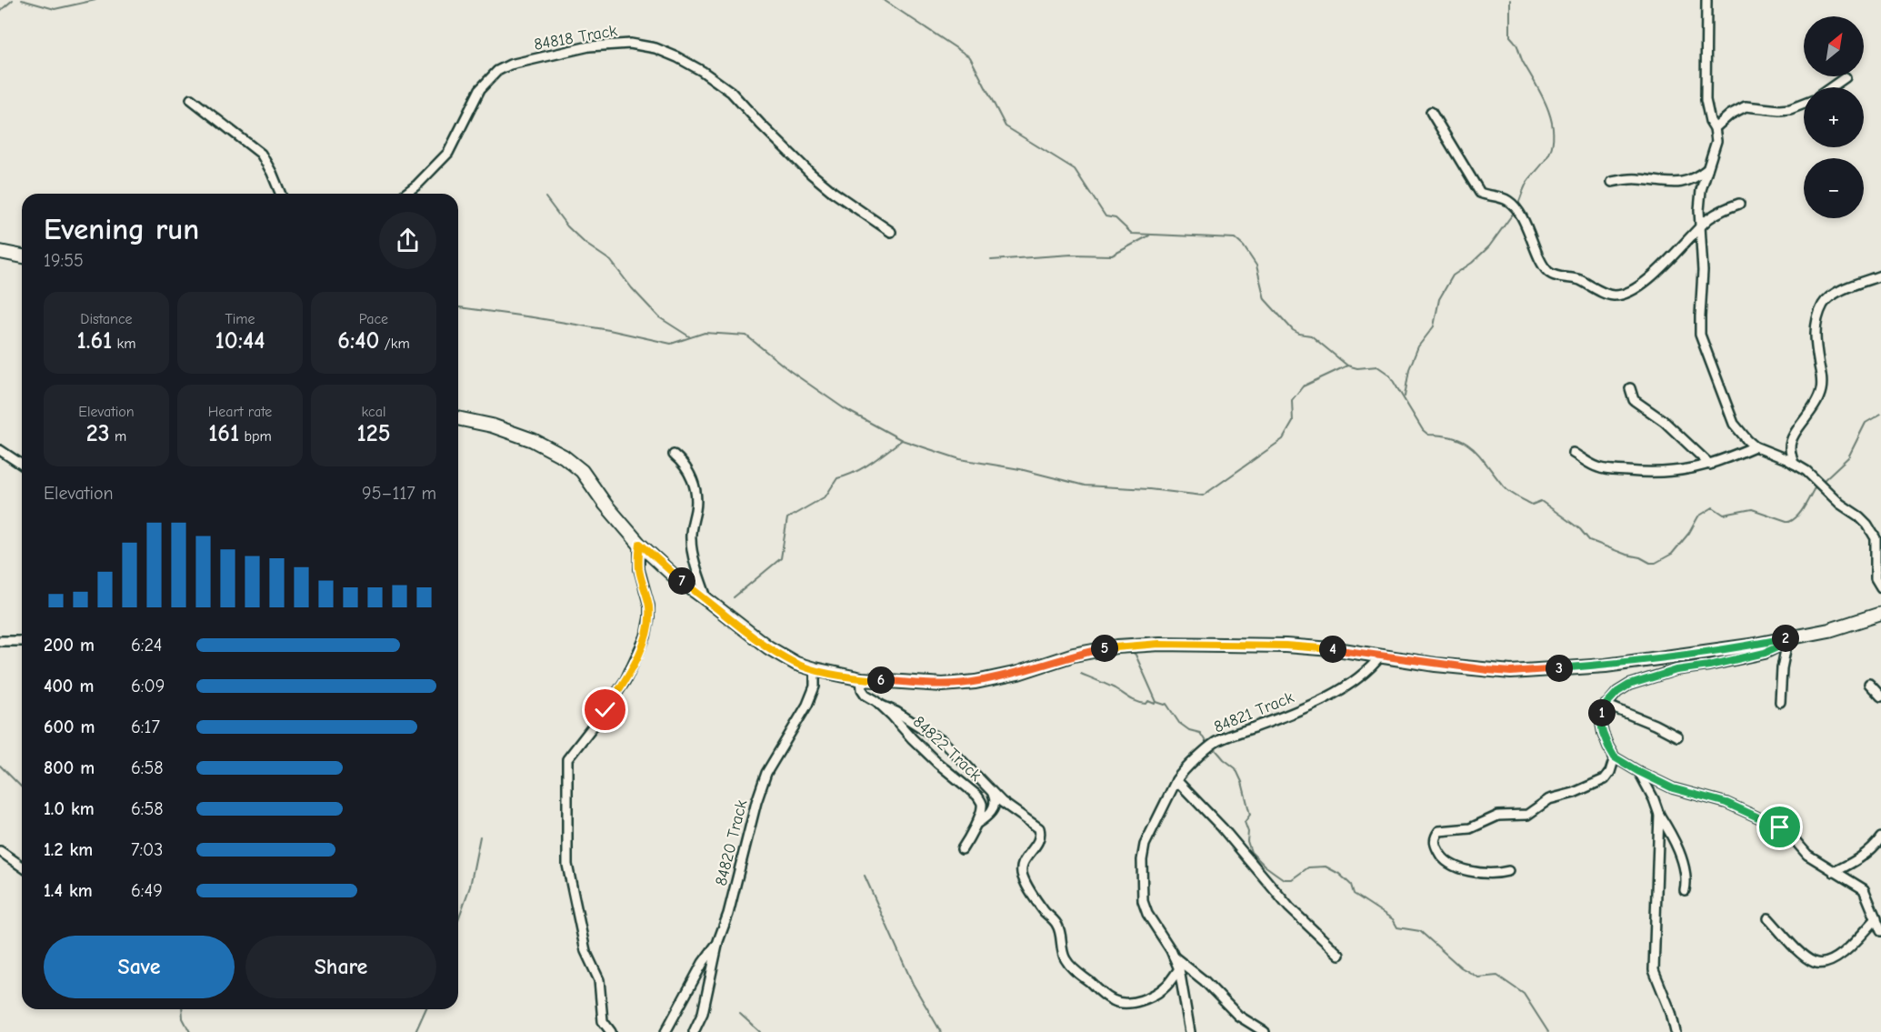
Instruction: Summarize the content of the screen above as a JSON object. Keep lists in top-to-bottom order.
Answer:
{
  "streets": {
    "street": [
      "84818 Track",
      "84821 Track",
      "84822 Track",
      "84820 Track"
    ]
  },
  "north": "top right",
  "page": {
    "map_buttons": ["+", "−"],
    "heading": ["Evening run", "19:55"],
    "stats": [
      ["Distance", "1.61 km"],
      ["Time", "10:44"],
      ["Pace", "6:40 /km"],
      ["Elevation", "23 m"],
      ["Heart rate", "161 bpm"],
      ["kcal", "125"]
    ],
    "chart": ["Elevation", "95–117 m"],
    "pins": [
      "7",
      "2",
      "5",
      "4",
      "3",
      "6",
      "1"
    ],
    "list": [
      {
        "name": "200 m",
        "note": "6:24"
      },
      {
        "name": "400 m",
        "note": "6:09"
      },
      {
        "name": "600 m",
        "note": "6:17"
      },
      {
        "name": "800 m",
        "note": "6:58"
      },
      {
        "name": "1.0 km",
        "note": "6:58"
      },
      {
        "name": "1.2 km",
        "note": "7:03"
      },
      {
        "name": "1.4 km",
        "note": "6:49"
      }
    ],
    "buttons": ["Save", "Share"]
  }
}
